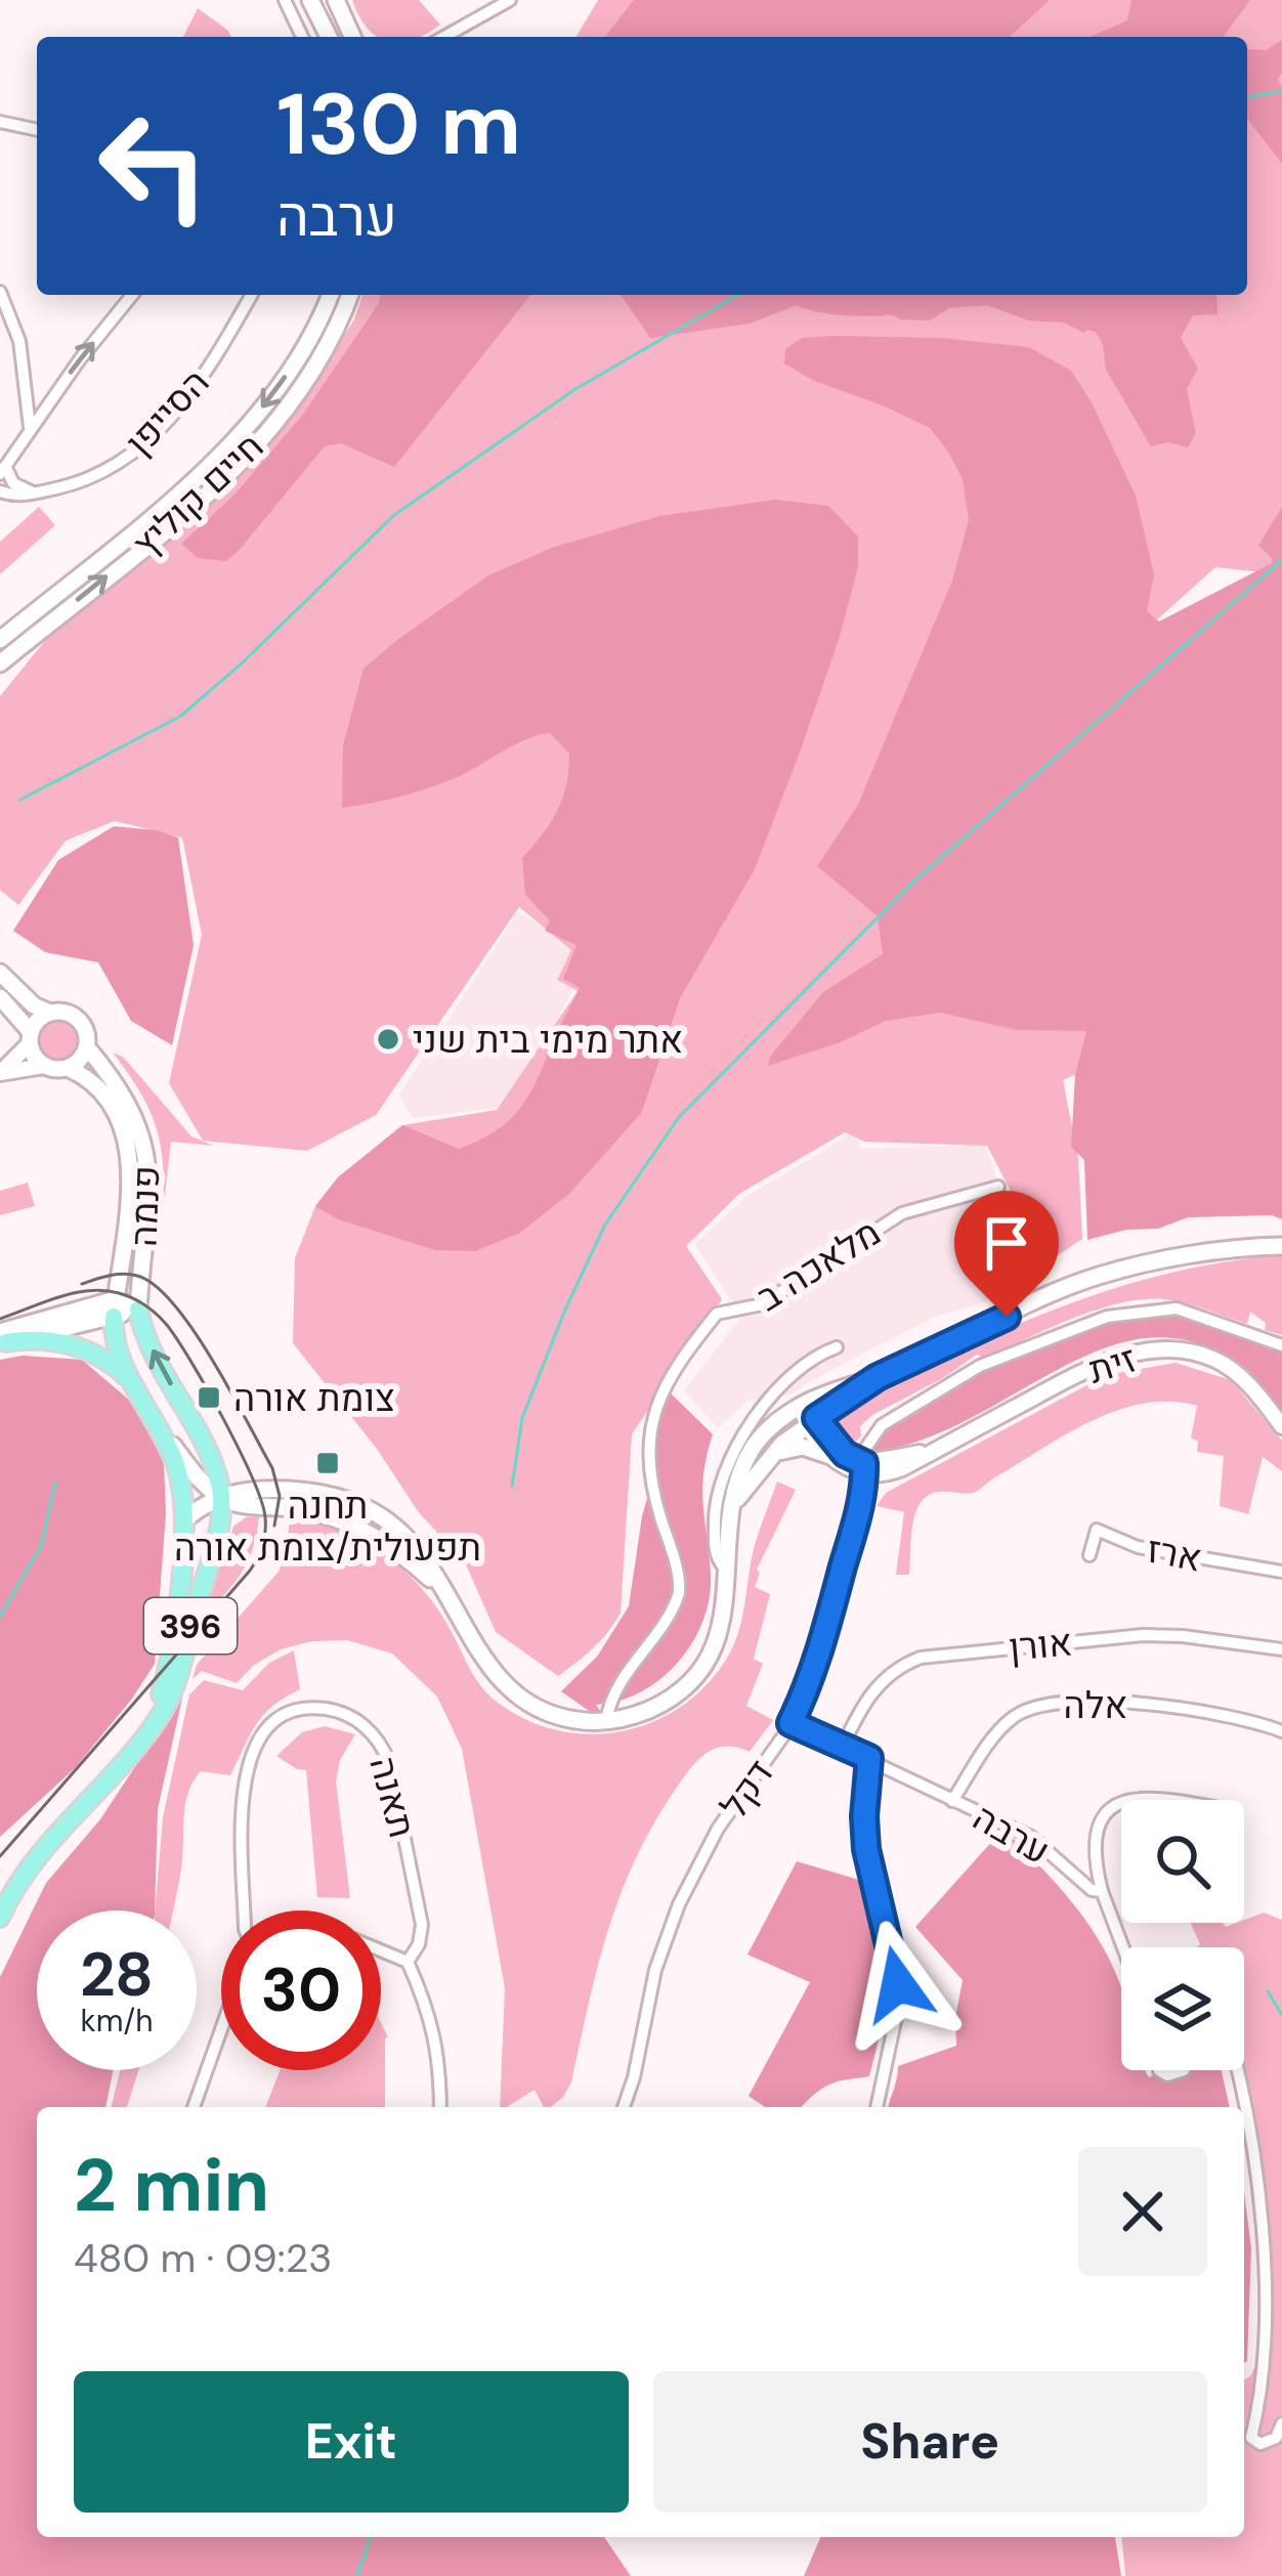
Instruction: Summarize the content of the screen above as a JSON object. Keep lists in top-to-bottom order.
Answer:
{
  "streets": {
    "main road": ["חיים קוליץ", "פנמה", "396"],
    "street": [
      "הסייפן",
      "מלאכה ב",
      "זית",
      "ארז",
      "אורן",
      "אלה",
      "דקל",
      "תאנה",
      "ערבה"
    ]
  },
  "crossings": [
    ["פנמה", "396"],
    ["זית", "דקל"],
    ["אורן", "ערבה"],
    ["אלה", "ערבה"],
    ["דקל", "ערבה"]
  ],
  "places": {
    "other": ["אתר מימי בית שני"],
    "transit": ["צומת אורה", "תחנה תפעולית/צומת אורה"]
  },
  "page": {
    "turn": ["130 m", "ערבה"],
    "speed": "28 km/h",
    "limit": "30",
    "heading": ["2 min", "480 m · 09:23"],
    "buttons": ["Exit", "Share"]
  }
}
